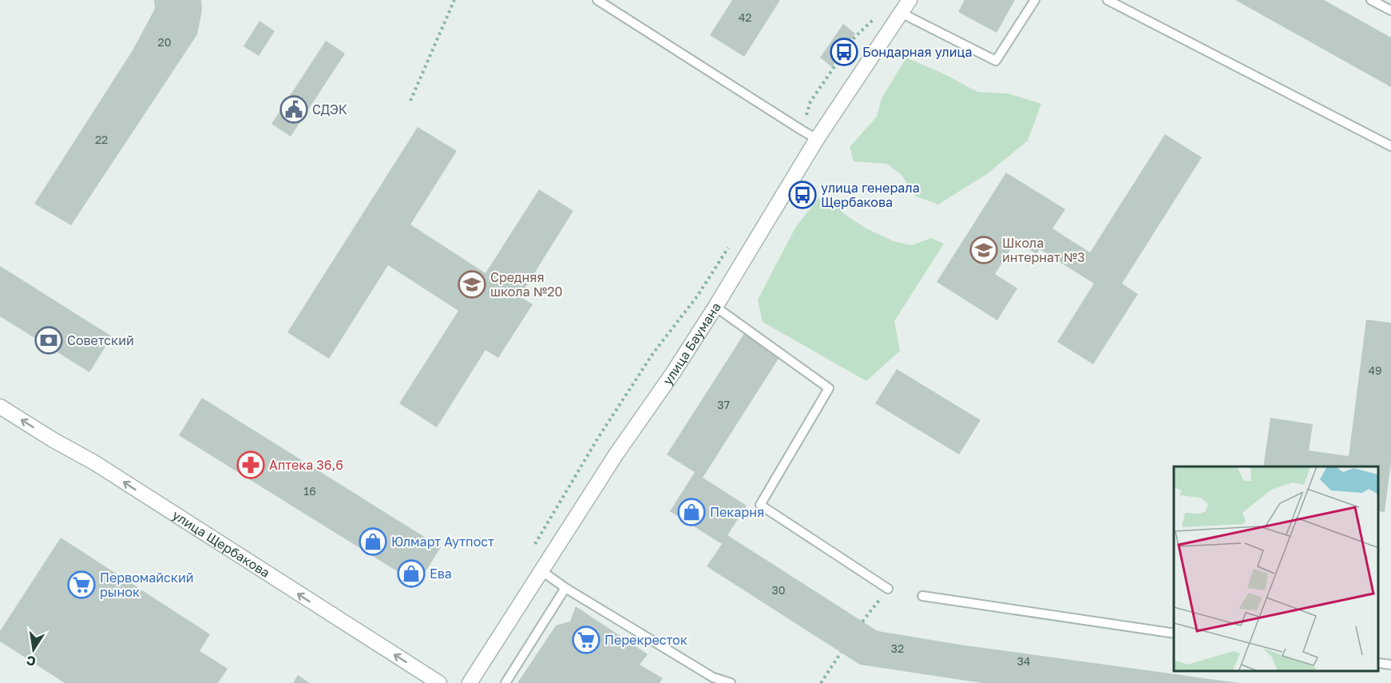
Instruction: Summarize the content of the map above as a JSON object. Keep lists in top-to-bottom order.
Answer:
{
  "streets": {
    "street": ["улица Баумана", "улица Щербакова"]
  },
  "one_way": ["улица Щербакова"],
  "places": {
    "bus stop": ["Бондарная улица", "улица генерала Щербакова"],
    "public building": ["СДЭК"],
    "school or university": ["Школа интернат №3", "Средняя школа №20"],
    "bank": ["Советский"],
    "pharmacy": ["Аптека 36,6"],
    "shop": ["Пекарня", "Юлмарт Аутпост", "Ева"],
    "supermarket": ["Первомайский рынок", "Перекресток"]
  },
  "house_numbers": [
    "42",
    "20",
    "22",
    "49",
    "37",
    "16",
    "30",
    "32",
    "34"
  ],
  "north": "bottom"
}
